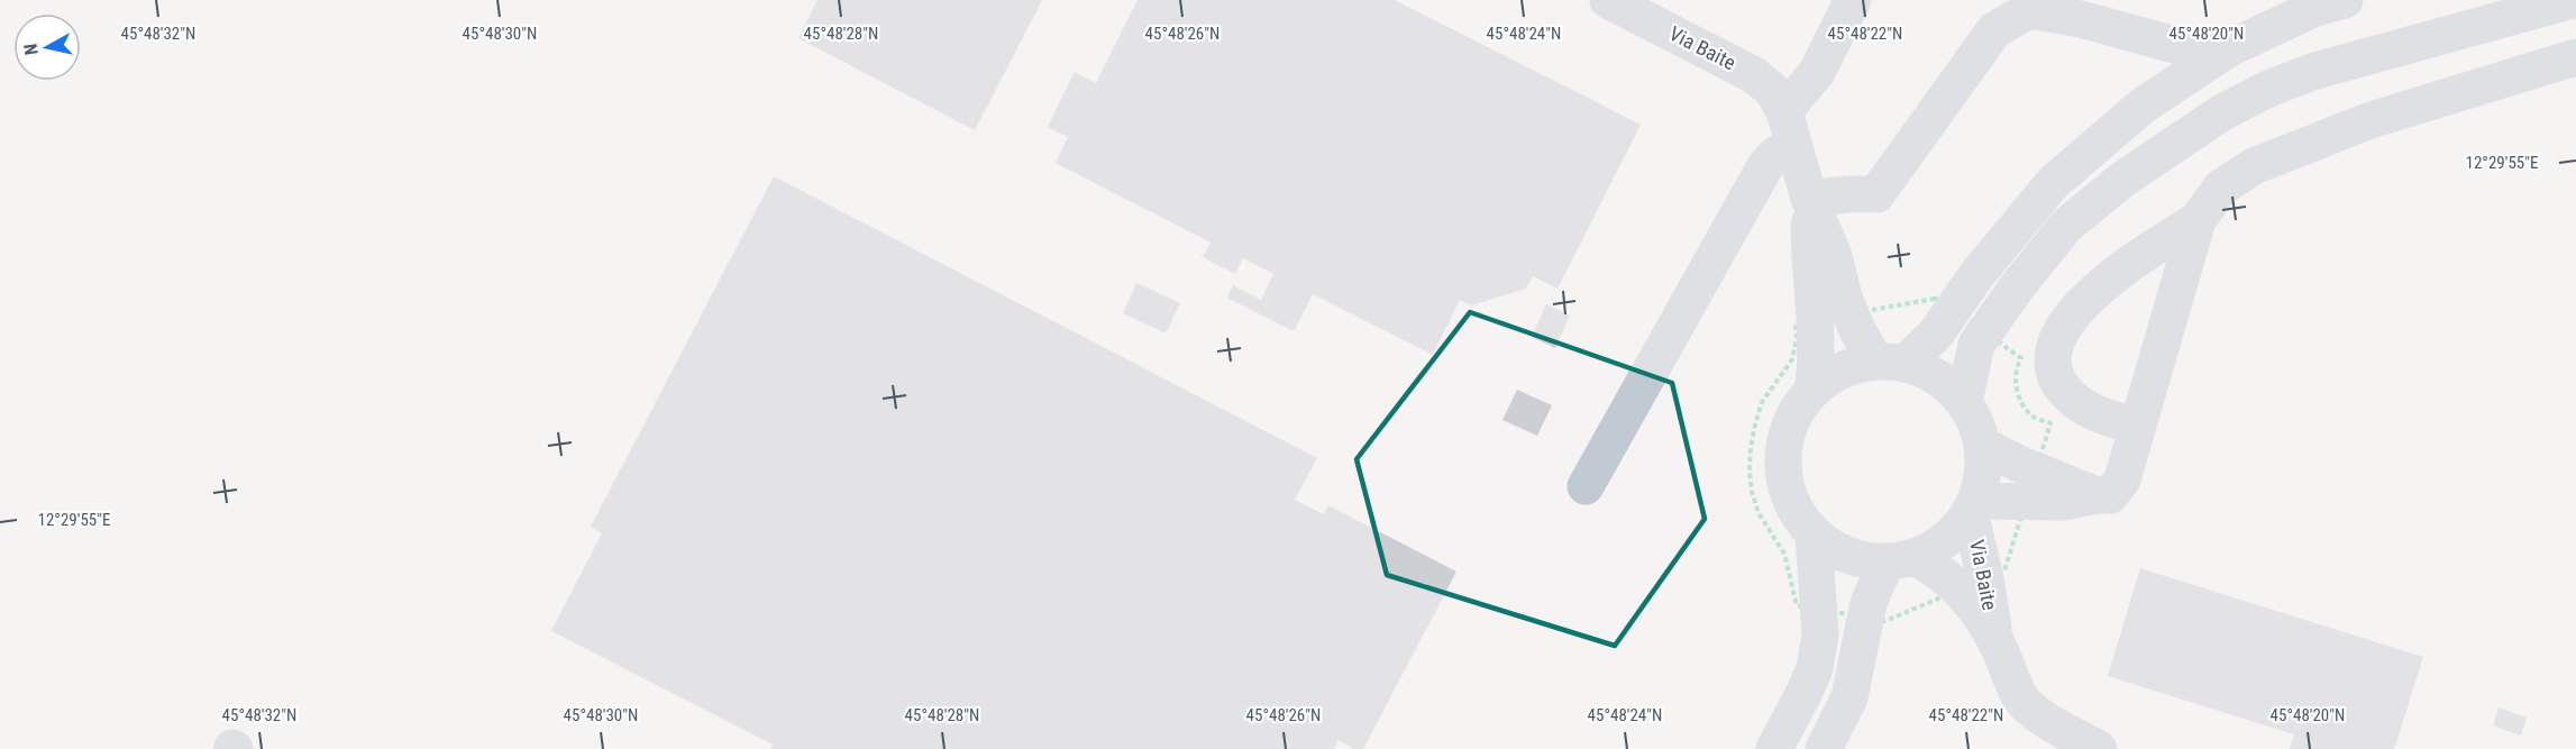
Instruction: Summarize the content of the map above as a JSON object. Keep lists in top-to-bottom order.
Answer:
{
  "streets": {
    "street": ["Via Baite"]
  },
  "north": "left",
  "coordinates": [
    "45°48'32\"N",
    "45°48'30\"N",
    "45°48'28\"N",
    "45°48'26\"N",
    "45°48'24\"N",
    "45°48'22\"N",
    "45°48'20\"N",
    "12°29'55\"E"
  ]
}
